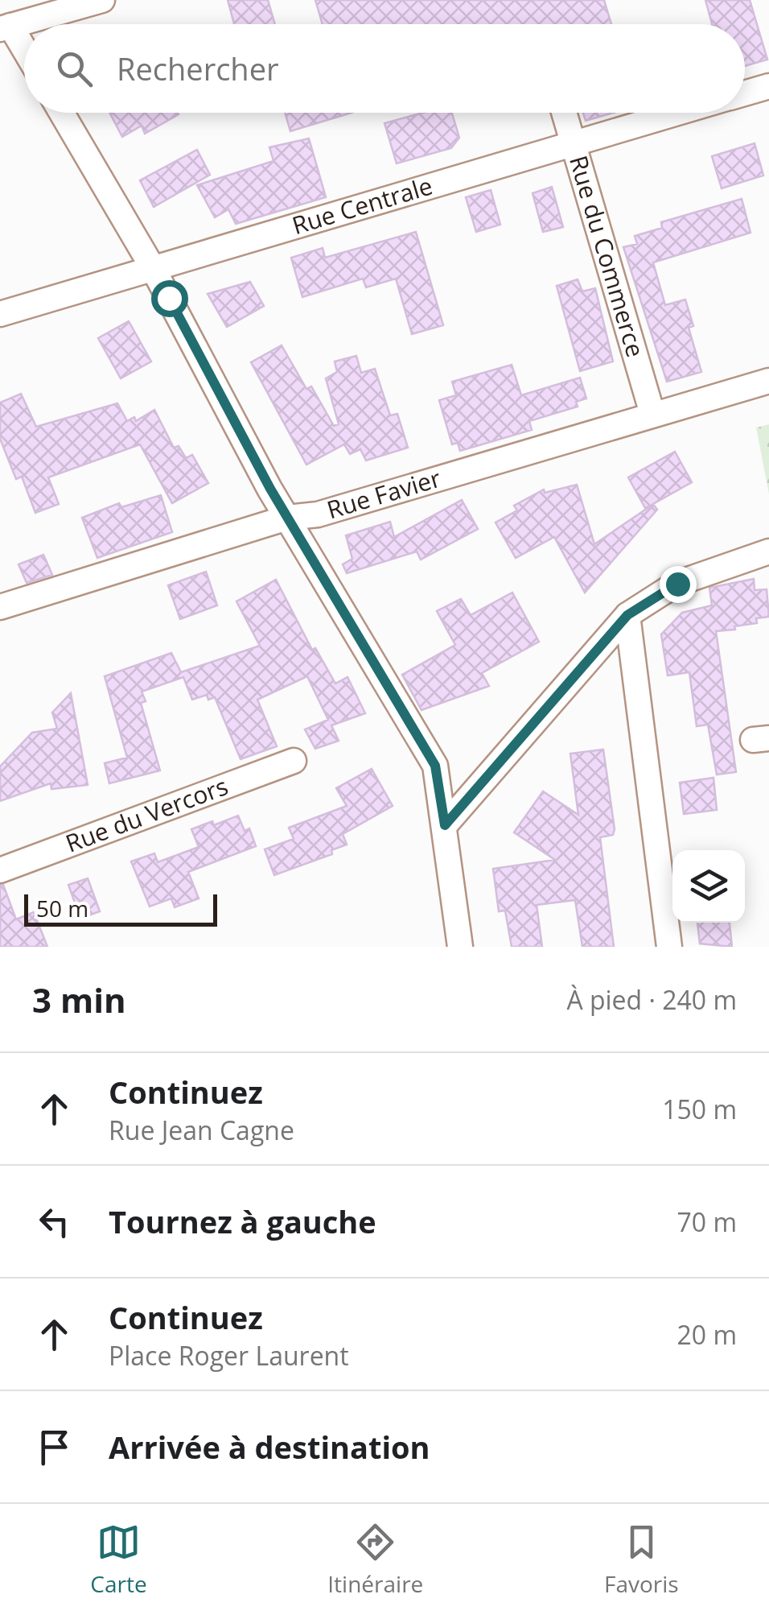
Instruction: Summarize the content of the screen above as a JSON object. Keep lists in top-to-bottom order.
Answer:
{
  "streets": {
    "street": [
      "Rue Centrale",
      "Rue du Commerce",
      "Rue Favier",
      "Rue du Vercors"
    ]
  },
  "crossings": [
    ["Rue Centrale", "Rue du Commerce"],
    ["Rue du Commerce", "Rue Favier"]
  ],
  "scale_bar": "50 m",
  "page": {
    "search": "Rechercher",
    "scale": "50 m",
    "heading": ["3 min", "À pied · 240 m"],
    "list": [
      ["Continuez", "Rue Jean Cagne", "150 m"],
      ["Tournez à gauche", "70 m"],
      ["Continuez", "Place Roger Laurent", "20 m"],
      "Arrivée à destination"
    ],
    "nav": ["Carte", "Itinéraire", "Favoris"]
  }
}
